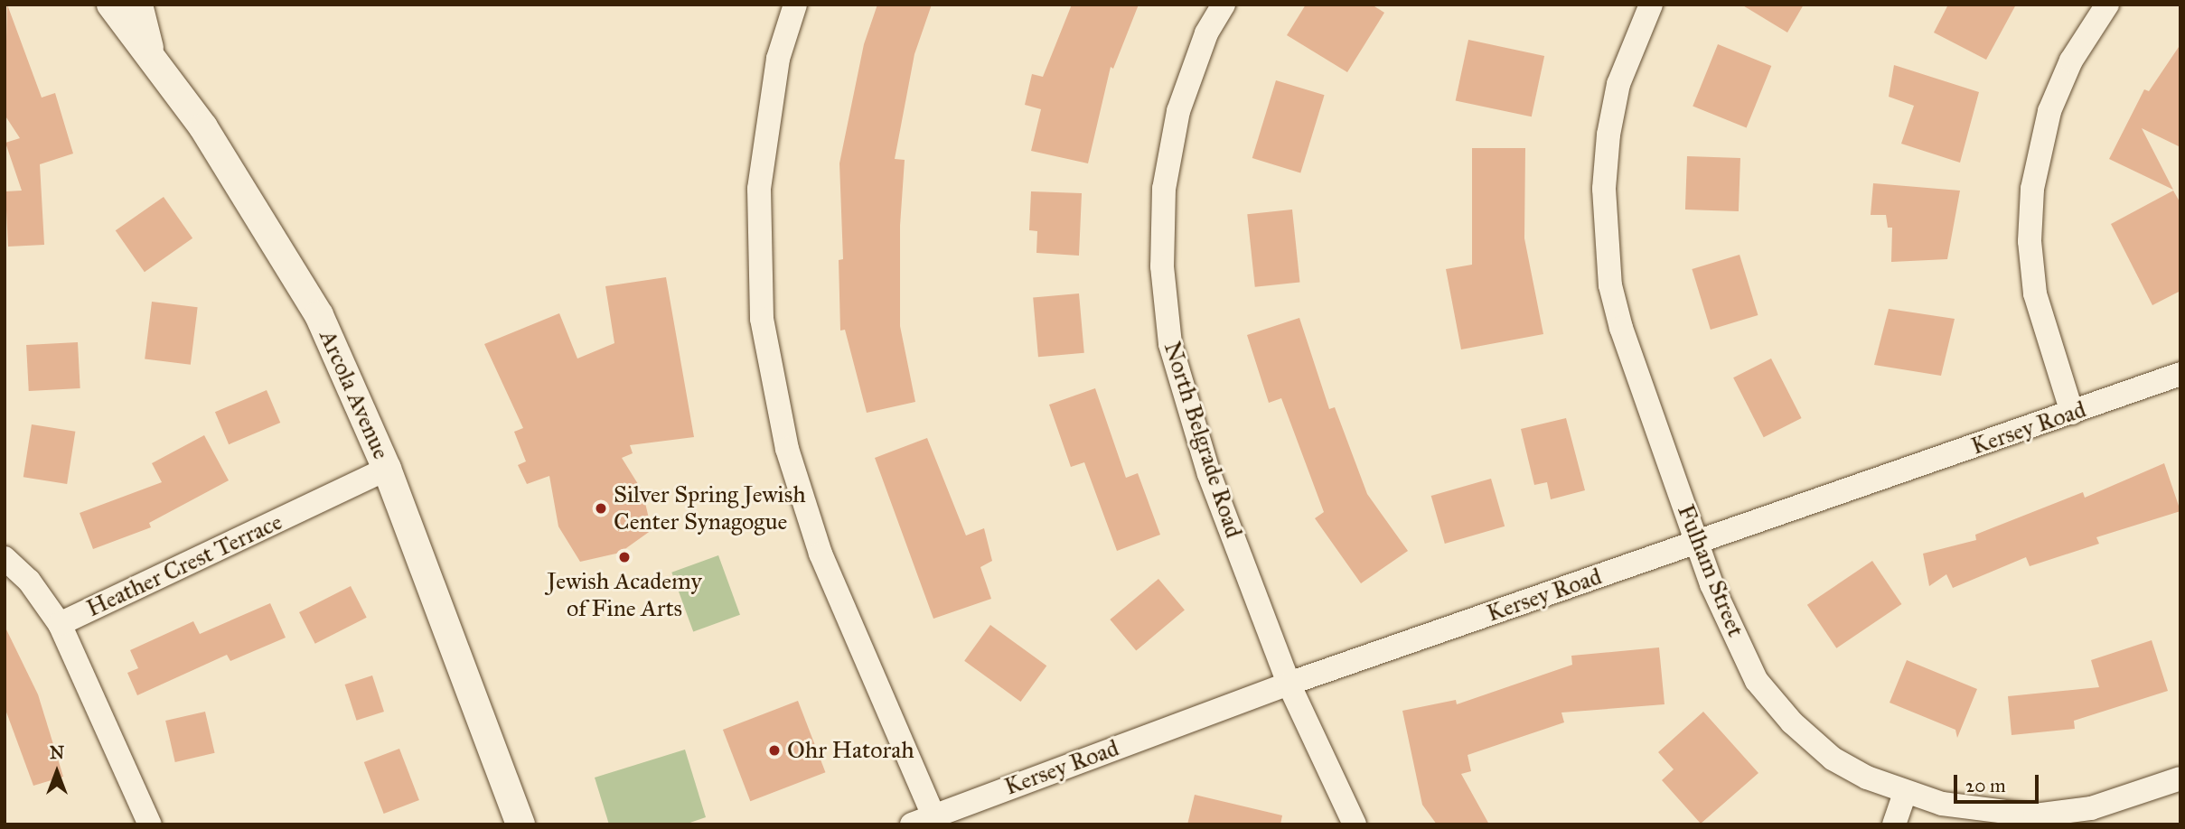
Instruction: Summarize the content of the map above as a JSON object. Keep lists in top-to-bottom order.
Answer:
{
  "streets": {
    "street": [
      "Arcola Avenue",
      "Kersey Road",
      "North Belgrade Road",
      "Heather Crest Terrace",
      "Fulham Street"
    ]
  },
  "crossings": [
    ["Arcola Avenue", "Heather Crest Terrace"],
    ["Kersey Road", "North Belgrade Road"],
    ["Kersey Road", "Fulham Street"]
  ],
  "places": ["Silver Spring Jewish Center Synagogue", "Jewish Academy of Fine Arts", "Ohr Hatorah"],
  "scale_bar": "20 m",
  "north": "top"
}
